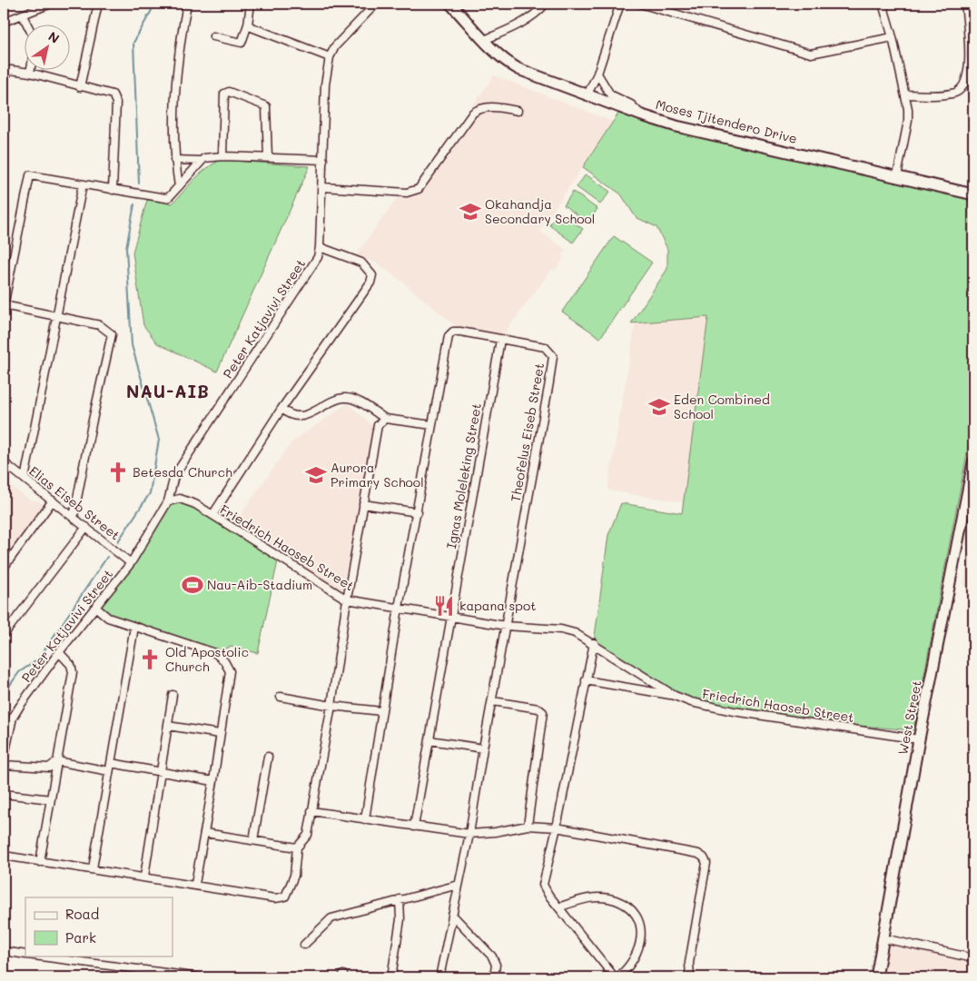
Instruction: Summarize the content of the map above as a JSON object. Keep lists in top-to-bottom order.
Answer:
{
  "streets": {
    "street": [
      "Moses Tjitendero Drive",
      "Peter Katjavivi Street",
      "Theofelus Eiseb Street",
      "Ignas Moleleking Street",
      "Elias Eiseb Street",
      "Friedrich Haoseb Street",
      "West Street"
    ]
  },
  "crossings": [
    ["Peter Katjavivi Street", "Elias Eiseb Street"],
    ["Peter Katjavivi Street", "Friedrich Haoseb Street"],
    ["Theofelus Eiseb Street", "Ignas Moleleking Street"],
    ["Theofelus Eiseb Street", "Friedrich Haoseb Street"],
    ["Ignas Moleleking Street", "Friedrich Haoseb Street"],
    ["Friedrich Haoseb Street", "West Street"]
  ],
  "districts": ["NAU-AIB"],
  "places": {
    "school or university": ["Okahandja Secondary School", "Eden Combined School", "Aurora Primary School"],
    "church": ["Betesda Church", "Old Apostolic Church"],
    "sports": ["Nau-Aib-Stadium"],
    "restaurant": ["kapana spot"]
  },
  "legend": ["Road", "Park"],
  "north": "top right"
}
